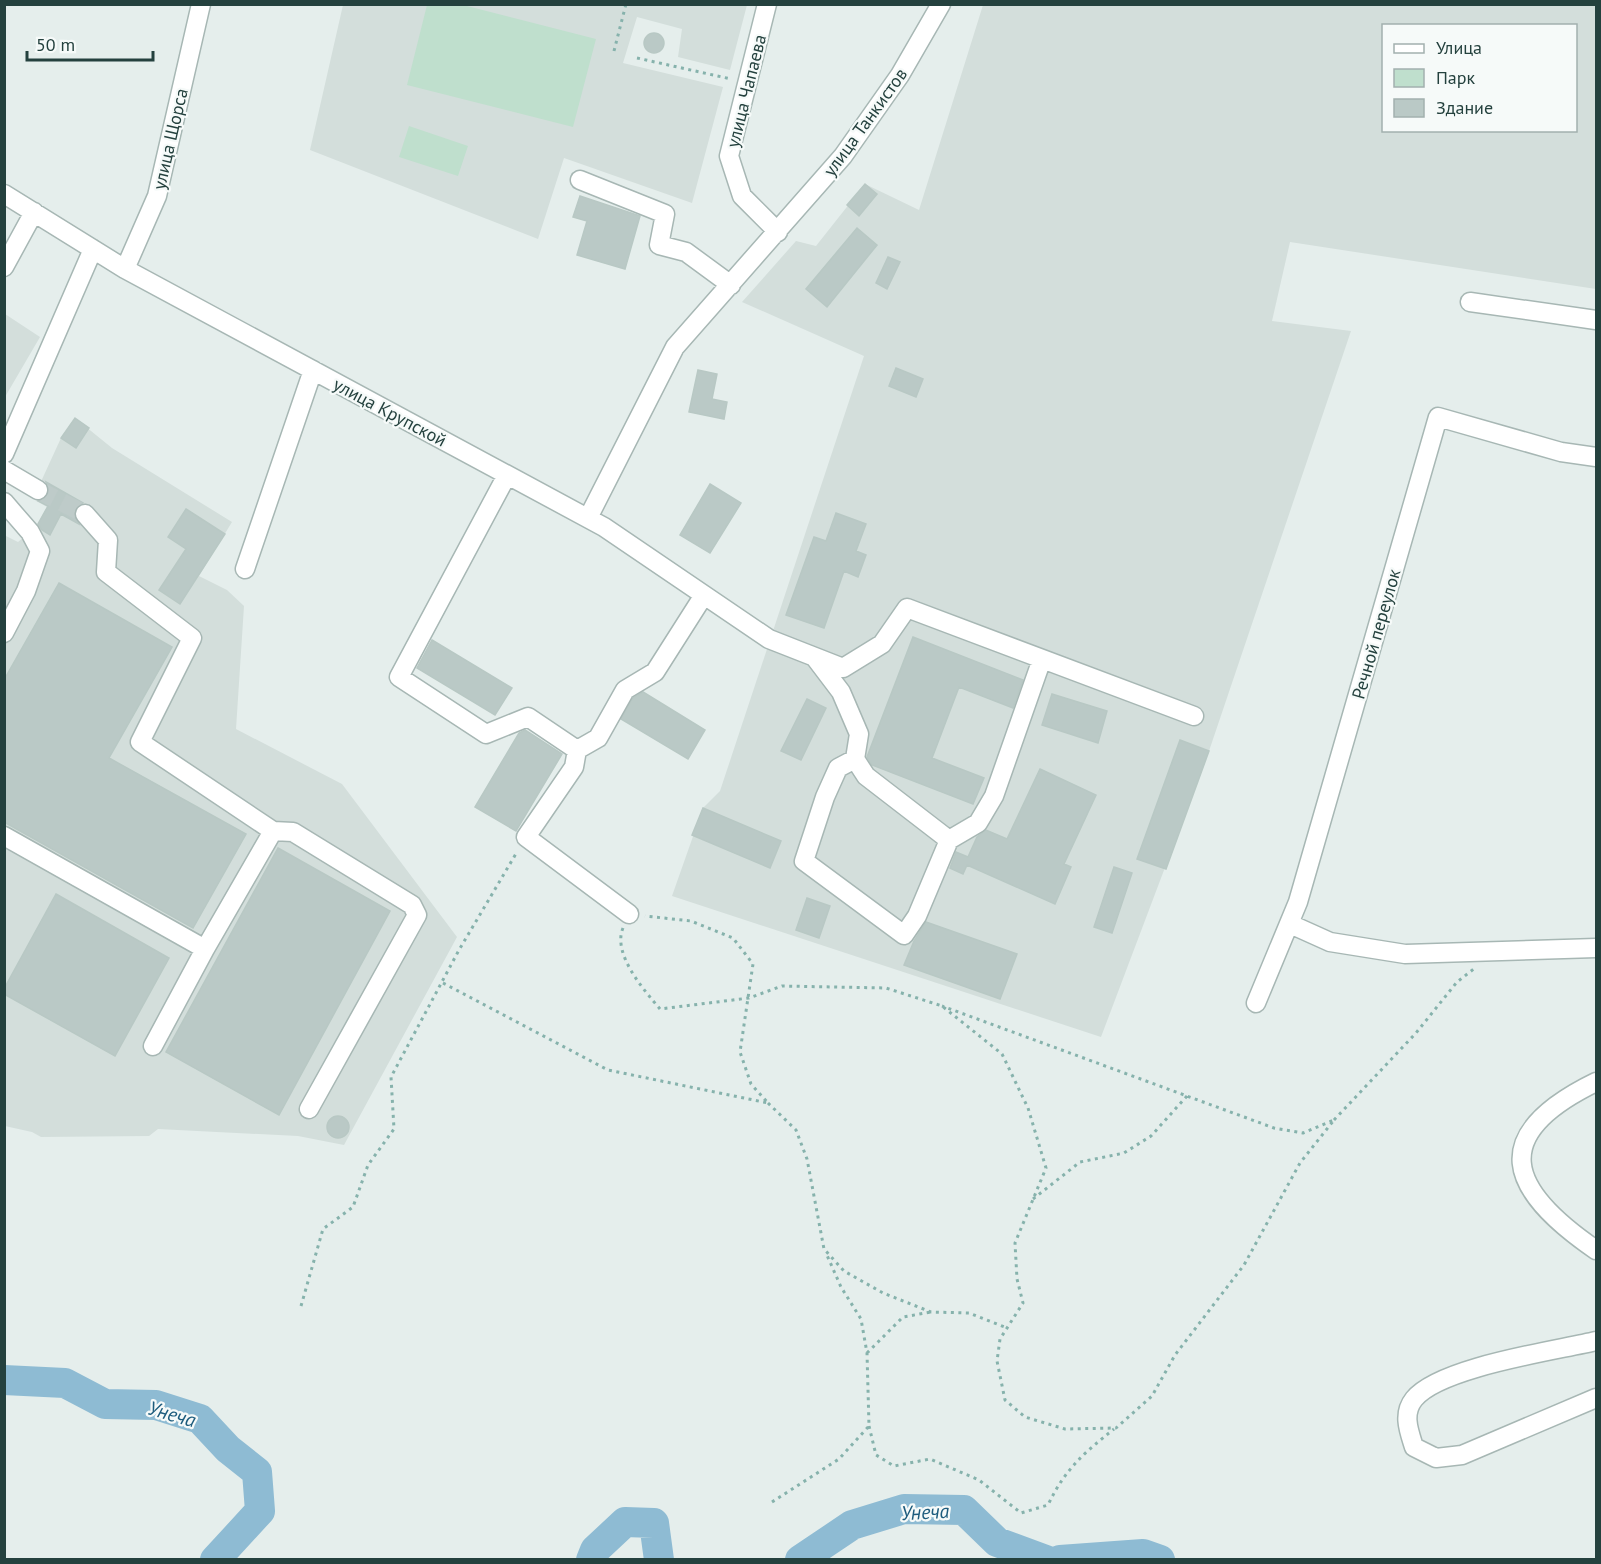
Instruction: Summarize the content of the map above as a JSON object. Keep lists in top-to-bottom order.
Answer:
{
  "streets": {
    "street": [
      "улица Чапаева",
      "улица Танкистов",
      "улица Щорса",
      "улица Крупской",
      "Речной переулок"
    ]
  },
  "crossings": [
    ["улица Чапаева", "улица Танкистов"],
    ["улица Танкистов", "улица Крупской"],
    ["улица Щорса", "улица Крупской"]
  ],
  "water": ["Унеча"],
  "legend": ["Улица", "Парк", "Здание"],
  "scale_bar": "50 m"
}
